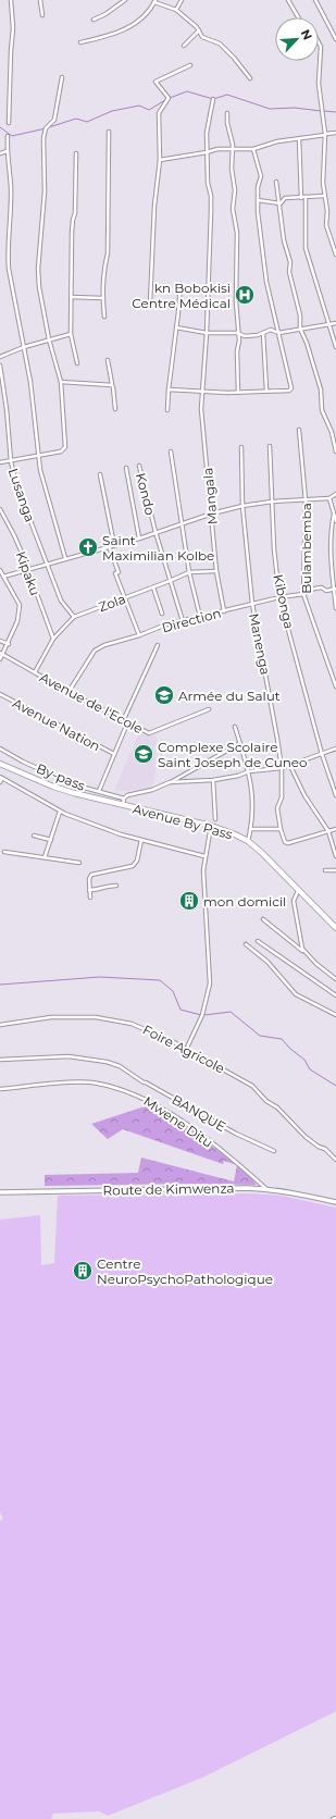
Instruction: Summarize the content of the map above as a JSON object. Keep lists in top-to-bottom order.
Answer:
{
  "streets": {
    "highway": ["Avenue By Pass"],
    "street": [
      "Kondo",
      "Lusanga",
      "Mangala",
      "Bulambemba",
      "Kipaku",
      "Kibonga",
      "Zola",
      "Direction",
      "Manenga",
      "Avenue de l'Ecole",
      "Avenue Nation",
      "By-pass",
      "Foire Agricole",
      "BANQUE",
      "Mwene Ditu",
      "Route de Kimwenza"
    ]
  },
  "crossings": [
    ["Kondo", "Zola"],
    ["Kondo", "Direction"],
    ["Lusanga", "Zola"],
    ["Mangala", "Zola"],
    ["Mangala", "Direction"],
    ["Bulambemba", "Direction"],
    ["Kipaku", "Zola"],
    ["Kibonga", "Direction"],
    ["Zola", "Avenue de l'Ecole"],
    ["Direction", "Manenga"],
    ["Direction", "Avenue de l'Ecole"],
    ["By-pass", "Avenue By Pass"],
    ["Mwene Ditu", "Route de Kimwenza"]
  ],
  "places": {
    "hospital": ["kn Bobokisi Centre Médical"],
    "church": ["Saint Maximilian Kolbe"],
    "school or university": ["Armée du Salut", "Complexe Scolaire Saint Joseph de Cuneo"],
    "building": ["mon domicil", "Centre NeuroPsychoPathologique"]
  },
  "north": "top right"
}
